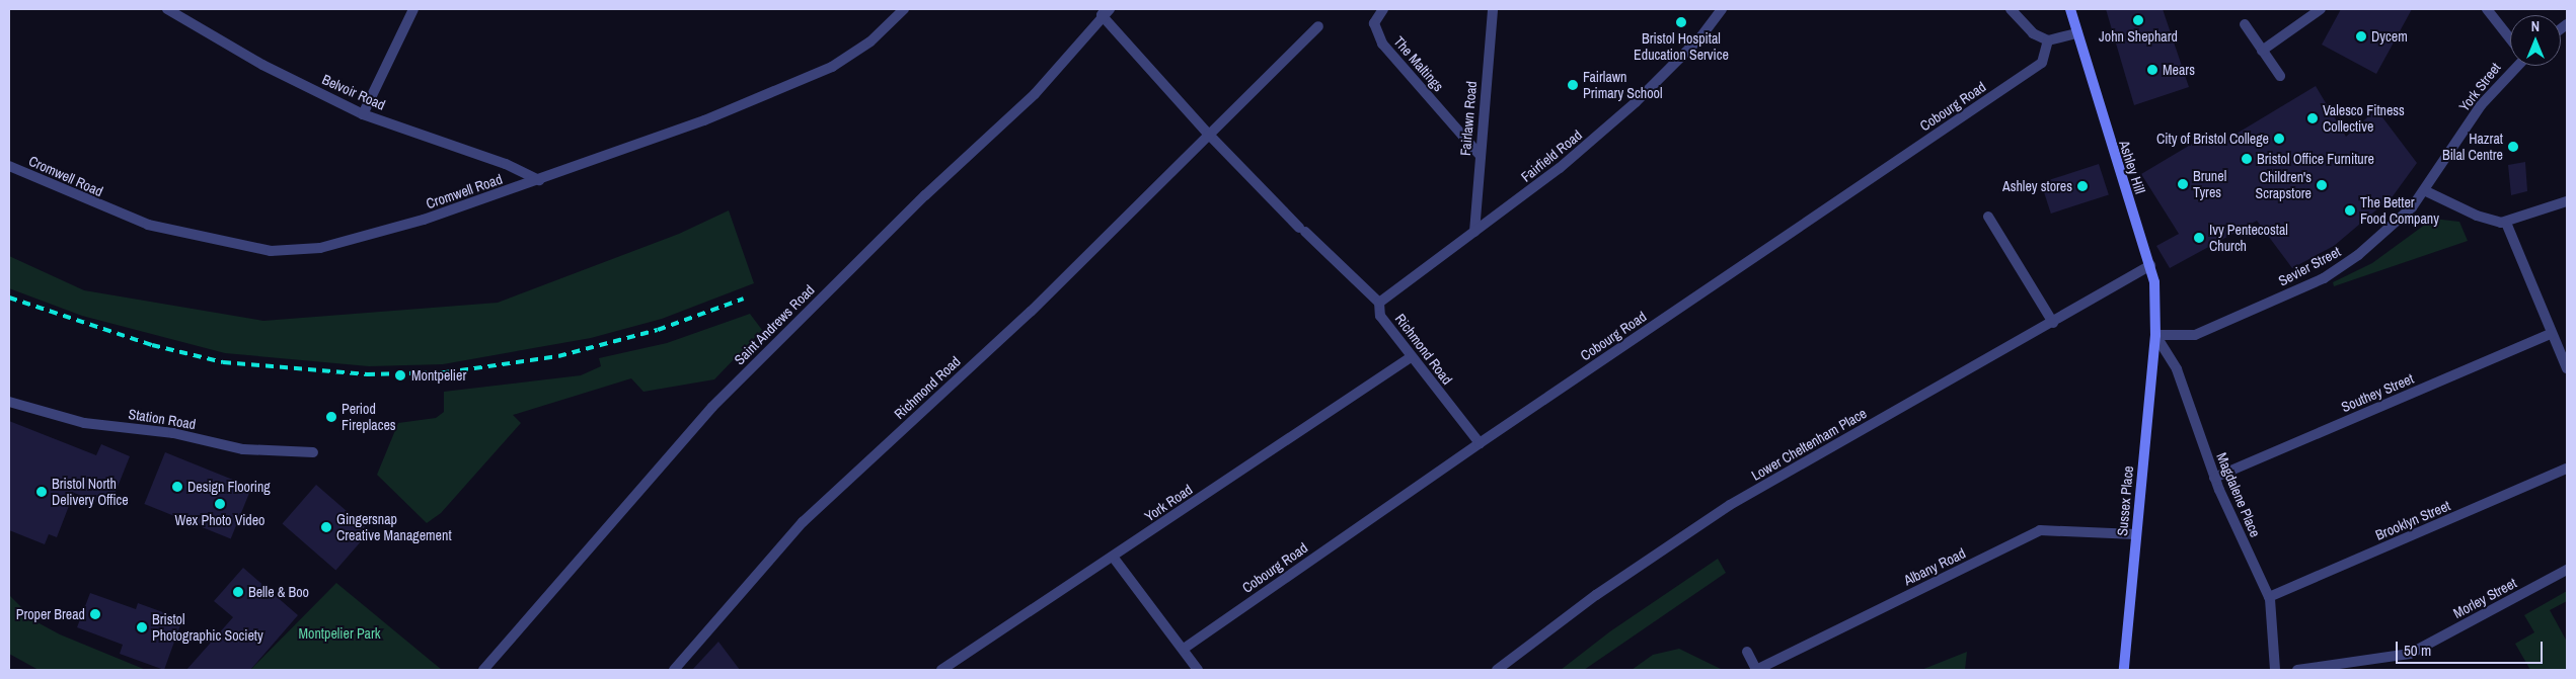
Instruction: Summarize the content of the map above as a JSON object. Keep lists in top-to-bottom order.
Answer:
{
  "streets": {
    "main road": ["Ashley Hill", "Sussex Place"],
    "street": [
      "The Maltings",
      "York Street",
      "Belvoir Road",
      "Cobourg Road",
      "Fairlawn Road",
      "Fairfield Road",
      "Cromwell Road",
      "Sevier Street",
      "Saint Andrews Road",
      "Richmond Road",
      "Southey Street",
      "Station Road",
      "Lower Cheltenham Place",
      "Magdalene Place",
      "York Road",
      "Brooklyn Street",
      "Albany Road",
      "Morley Street"
    ]
  },
  "crossings": [
    ["The Maltings", "Fairlawn Road"],
    ["York Street", "Sevier Street"],
    ["Belvoir Road", "Cromwell Road"],
    ["Cobourg Road", "Richmond Road"],
    ["Fairlawn Road", "Fairfield Road"],
    ["Fairfield Road", "Richmond Road"],
    ["Ashley Hill", "Sevier Street"],
    ["Ashley Hill", "Lower Cheltenham Place"],
    ["Ashley Hill", "Magdalene Place"],
    ["Ashley Hill", "Sussex Place"],
    ["Sevier Street", "Magdalene Place"],
    ["Sevier Street", "Sussex Place"],
    ["Saint Andrews Road", "Richmond Road"],
    ["Richmond Road", "York Road"],
    ["Southey Street", "Magdalene Place"],
    ["Magdalene Place", "Sussex Place"],
    ["Magdalene Place", "Brooklyn Street"],
    ["Sussex Place", "Albany Road"]
  ],
  "parks": ["Montpelier Park"],
  "places": [
    "John Shephard",
    "Bristol Hospital Education Service",
    "Dycem",
    "Mears",
    "Fairlawn Primary School",
    "Valesco Fitness Collective",
    "City of Bristol College",
    "Hazrat Bilal Centre",
    "Bristol Office Furniture",
    "Brunel Tyres",
    "Children's Scrapstore",
    "Ashley stores",
    "The Better Food Company",
    "Ivy Pentecostal Church",
    "Montpelier",
    "Period Fireplaces",
    "Design Flooring",
    "Bristol North Delivery Office",
    "Wex Photo Video",
    "Gingersnap Creative Management",
    "Belle & Boo",
    "Proper Bread",
    "Bristol Photographic Society"
  ],
  "scale_bar": "50 m",
  "north": "top"
}
